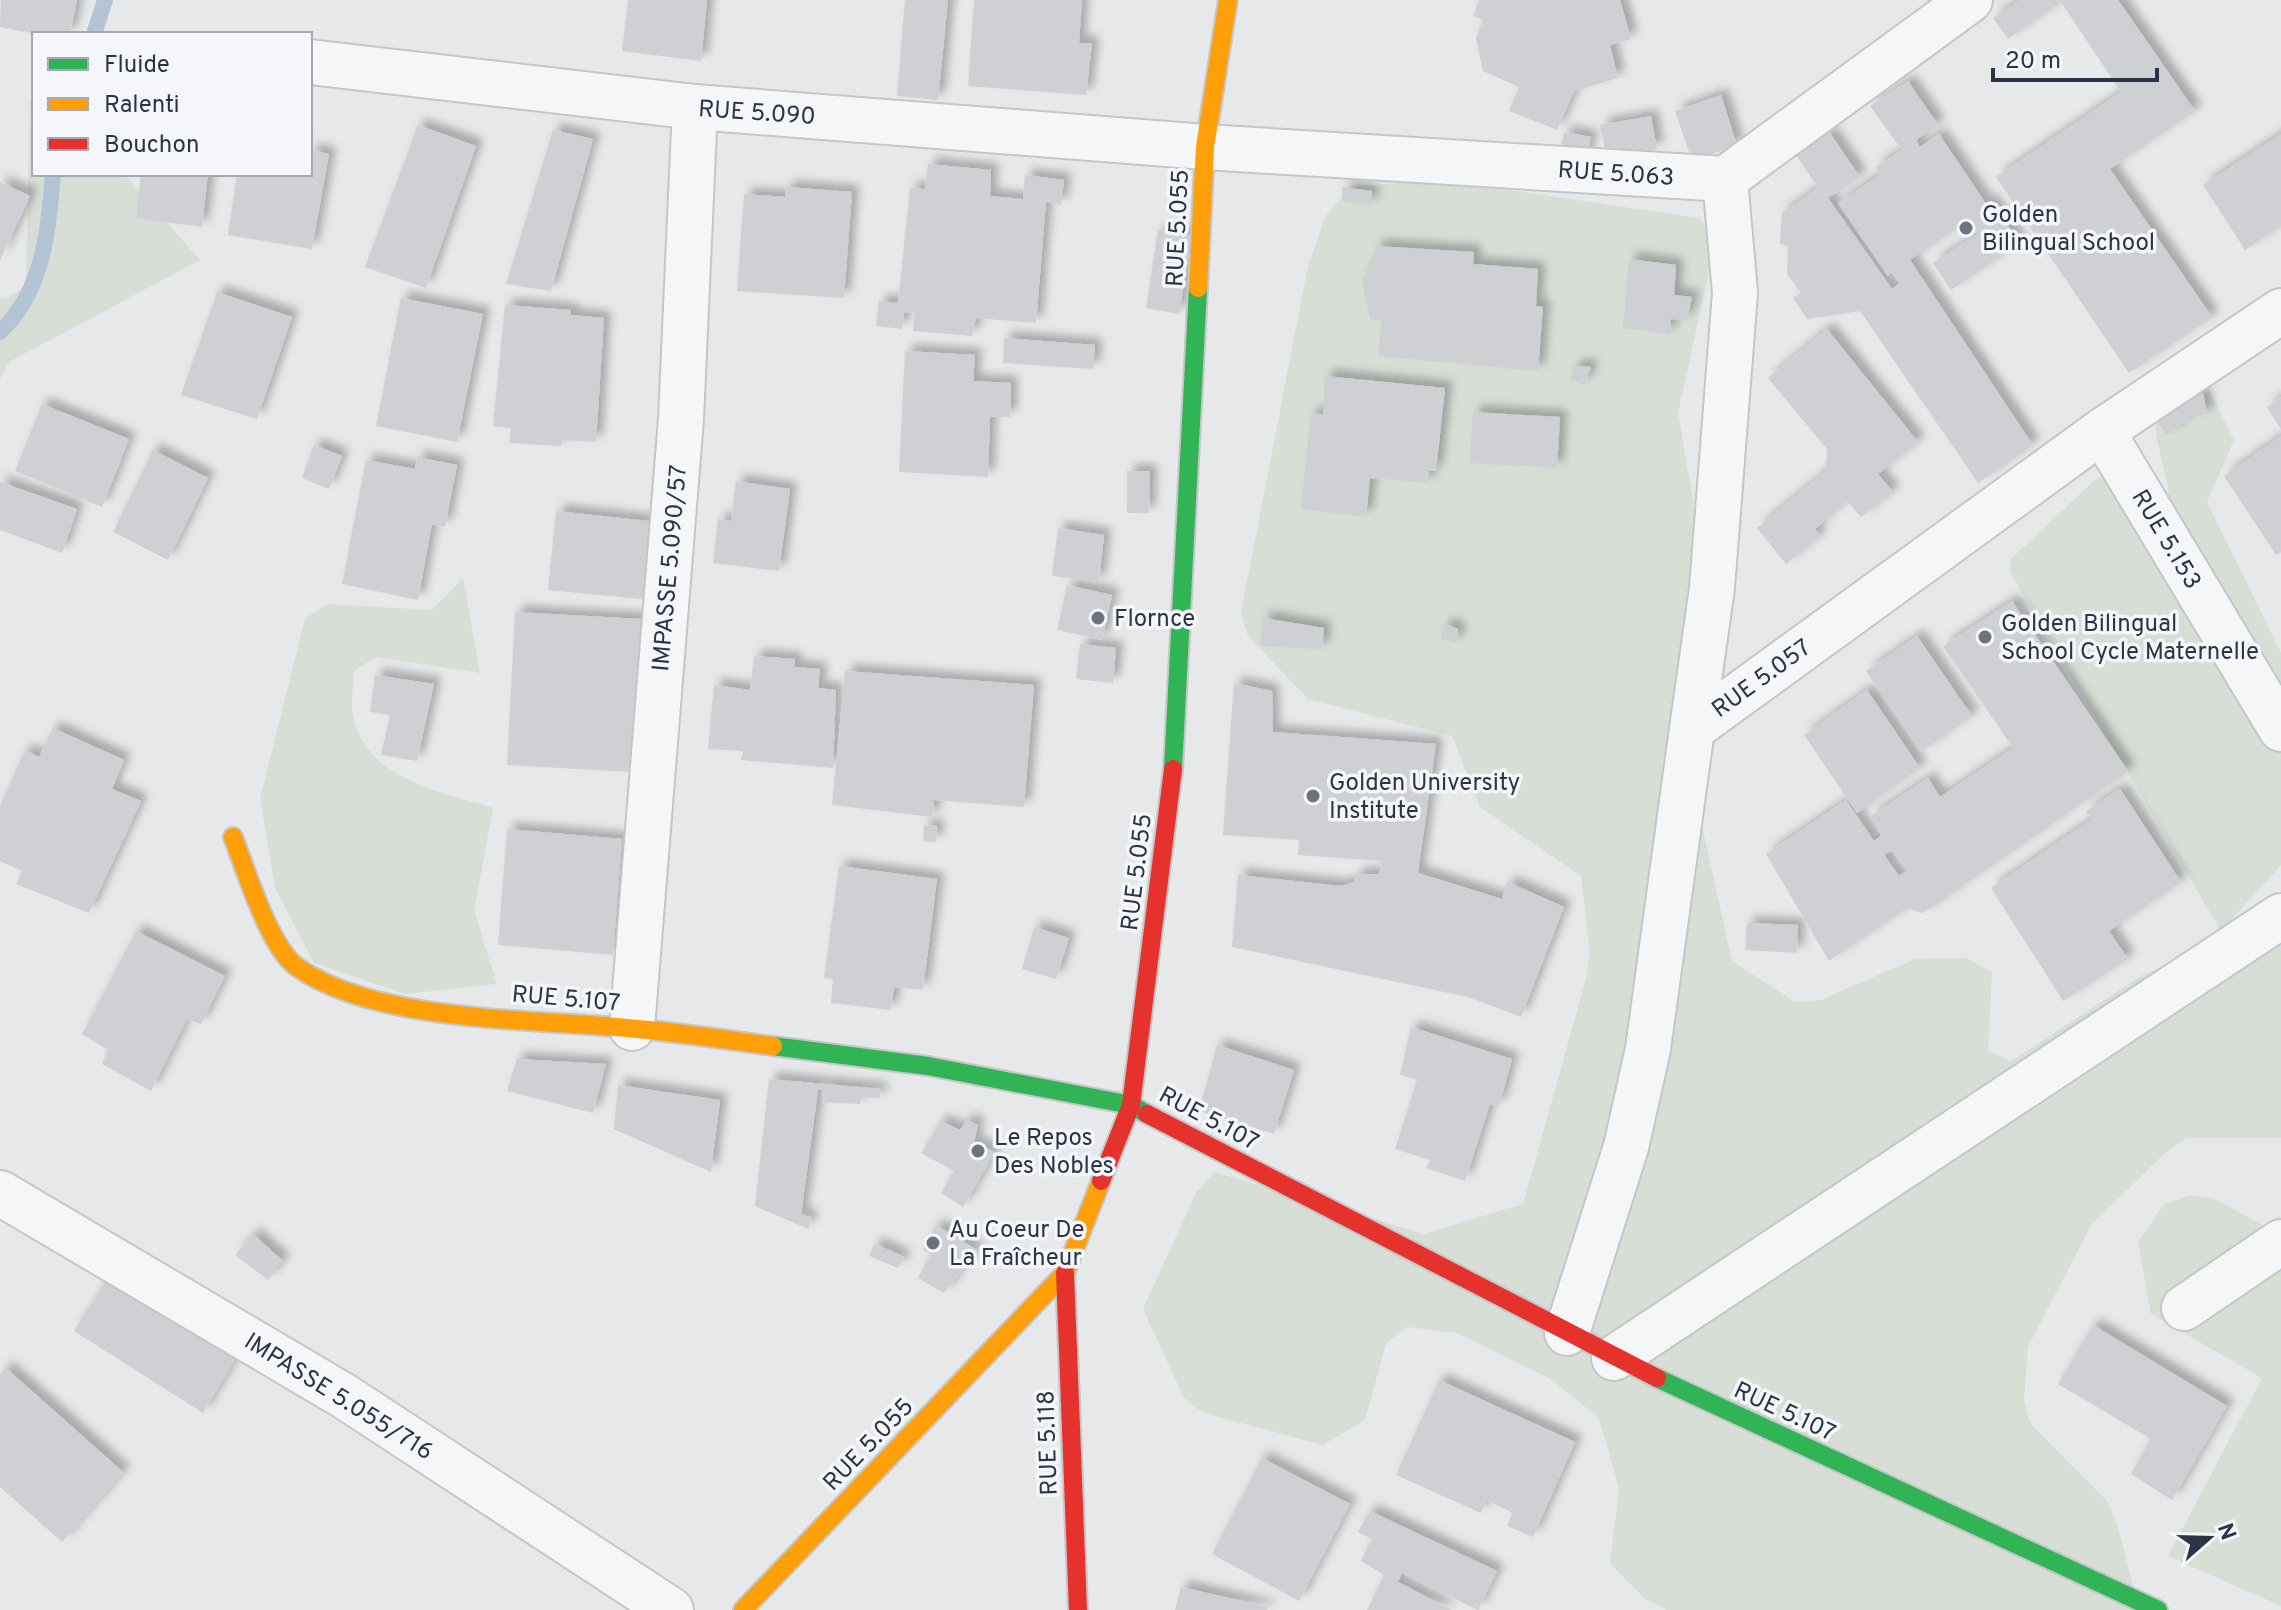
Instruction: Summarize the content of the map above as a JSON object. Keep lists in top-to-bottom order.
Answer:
{
  "streets": {
    "street": [
      "RUE 5.090",
      "RUE 5.063",
      "RUE 5.055",
      "RUE 5.153",
      "IMPASSE 5.090/57",
      "RUE 5.057",
      "RUE 5.107",
      "IMPASSE 5.055/716",
      "RUE 5.118"
    ]
  },
  "crossings": [
    ["RUE 5.090", "RUE 5.063"],
    ["RUE 5.090", "RUE 5.055"],
    ["RUE 5.090", "IMPASSE 5.090/57"],
    ["RUE 5.063", "RUE 5.055"],
    ["RUE 5.063", "RUE 5.057"],
    ["RUE 5.055", "RUE 5.107"],
    ["RUE 5.055", "RUE 5.118"],
    ["RUE 5.153", "RUE 5.057"],
    ["IMPASSE 5.090/57", "RUE 5.107"]
  ],
  "places": [
    "Golden Bilingual School",
    "Flornce",
    "Golden Bilingual School Cycle Maternelle",
    "Golden University Institute",
    "Le Repos Des Nobles",
    "Au Coeur De La Fraîcheur"
  ],
  "legend": ["Fluide", "Ralenti", "Bouchon"],
  "scale_bar": "20 m",
  "north": "right"
}
